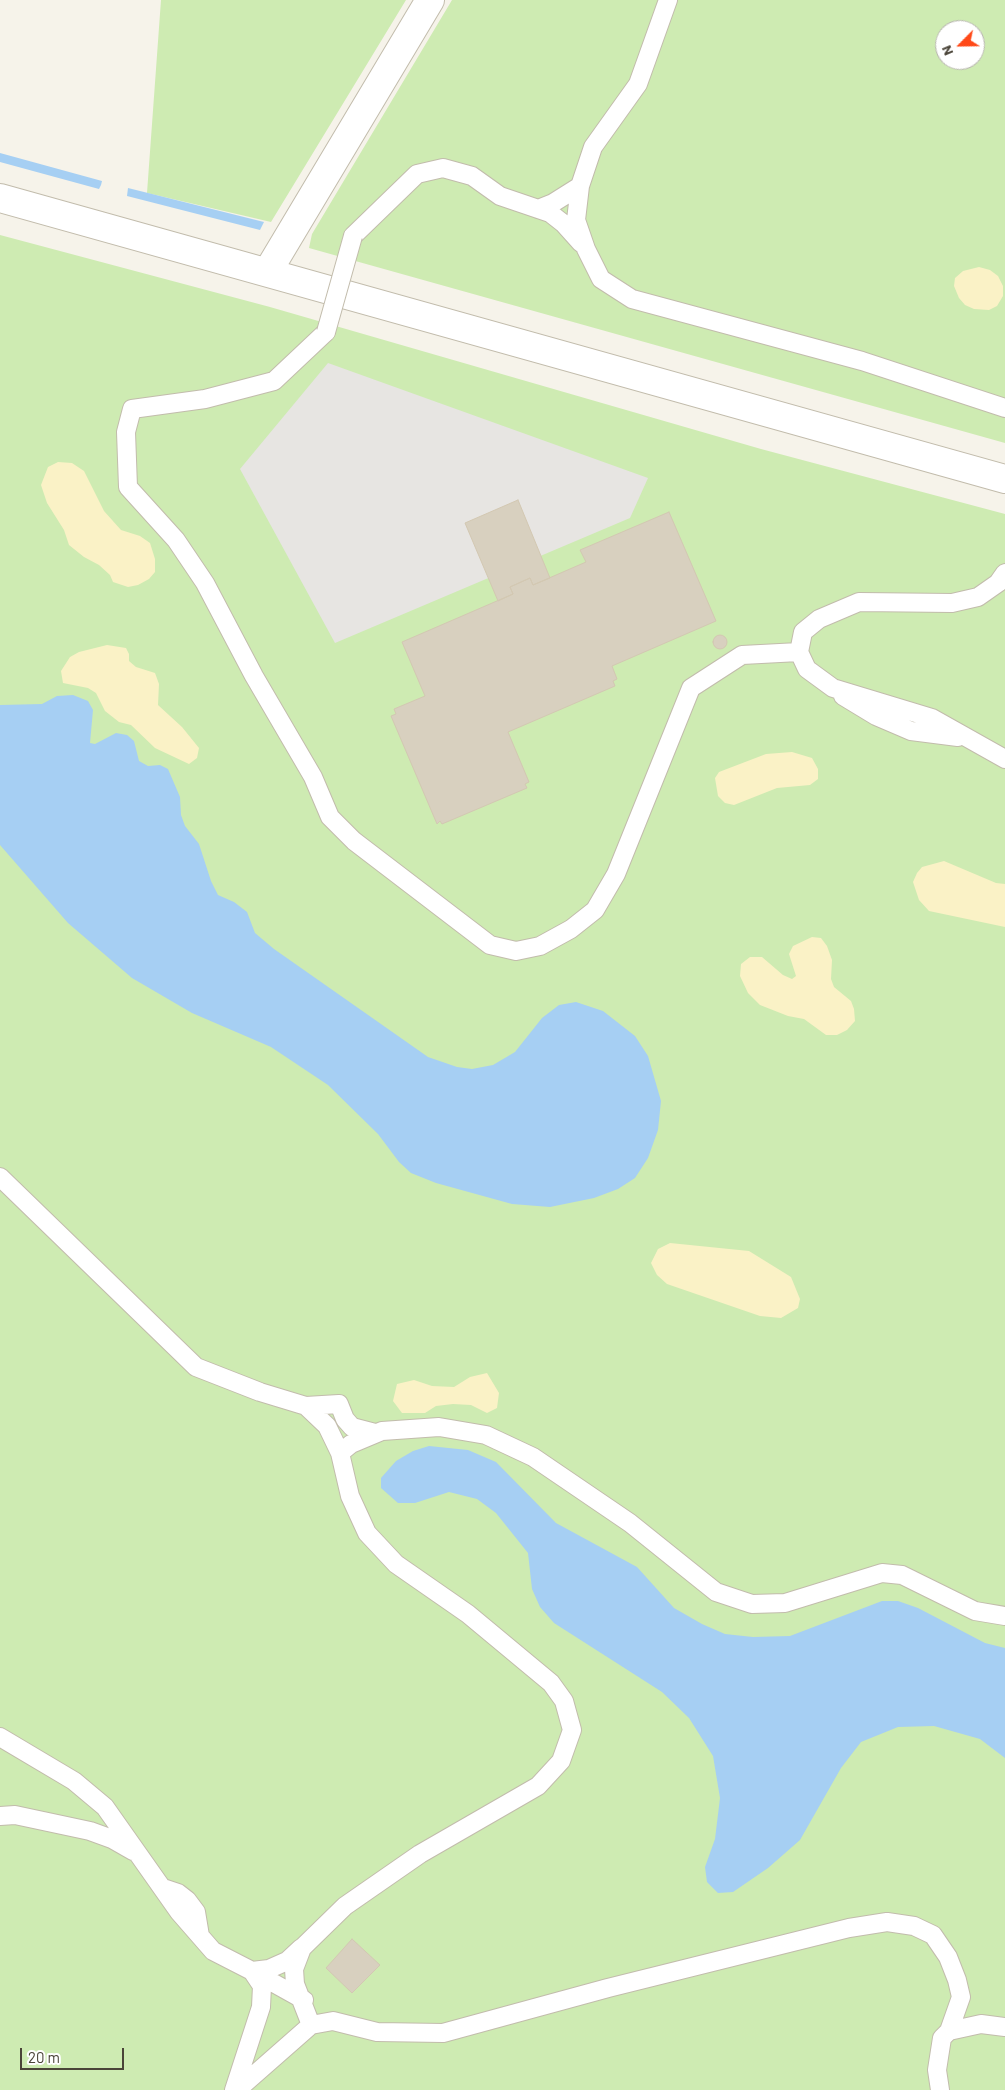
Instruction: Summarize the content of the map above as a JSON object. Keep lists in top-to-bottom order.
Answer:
{
  "scale_bar": "20 m",
  "north": "bottom left"
}
